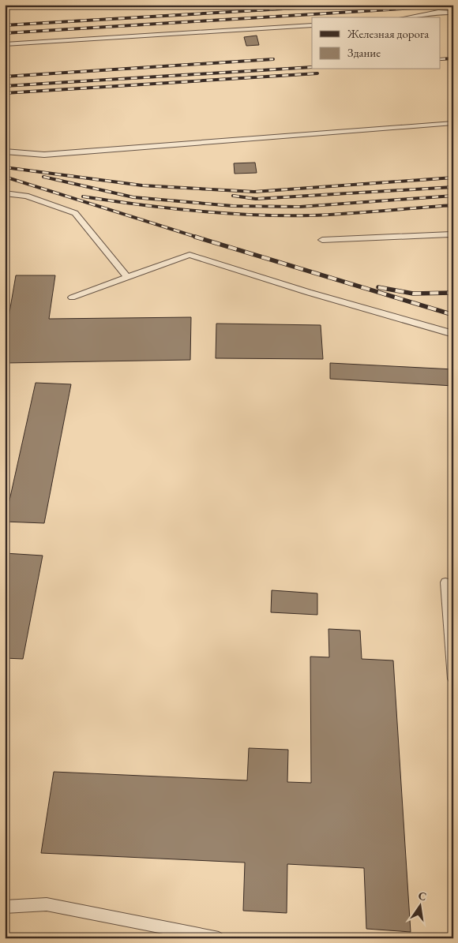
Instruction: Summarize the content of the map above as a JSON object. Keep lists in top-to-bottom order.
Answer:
{
  "legend": ["Железная дорога", "Здание"],
  "north": "top"
}
